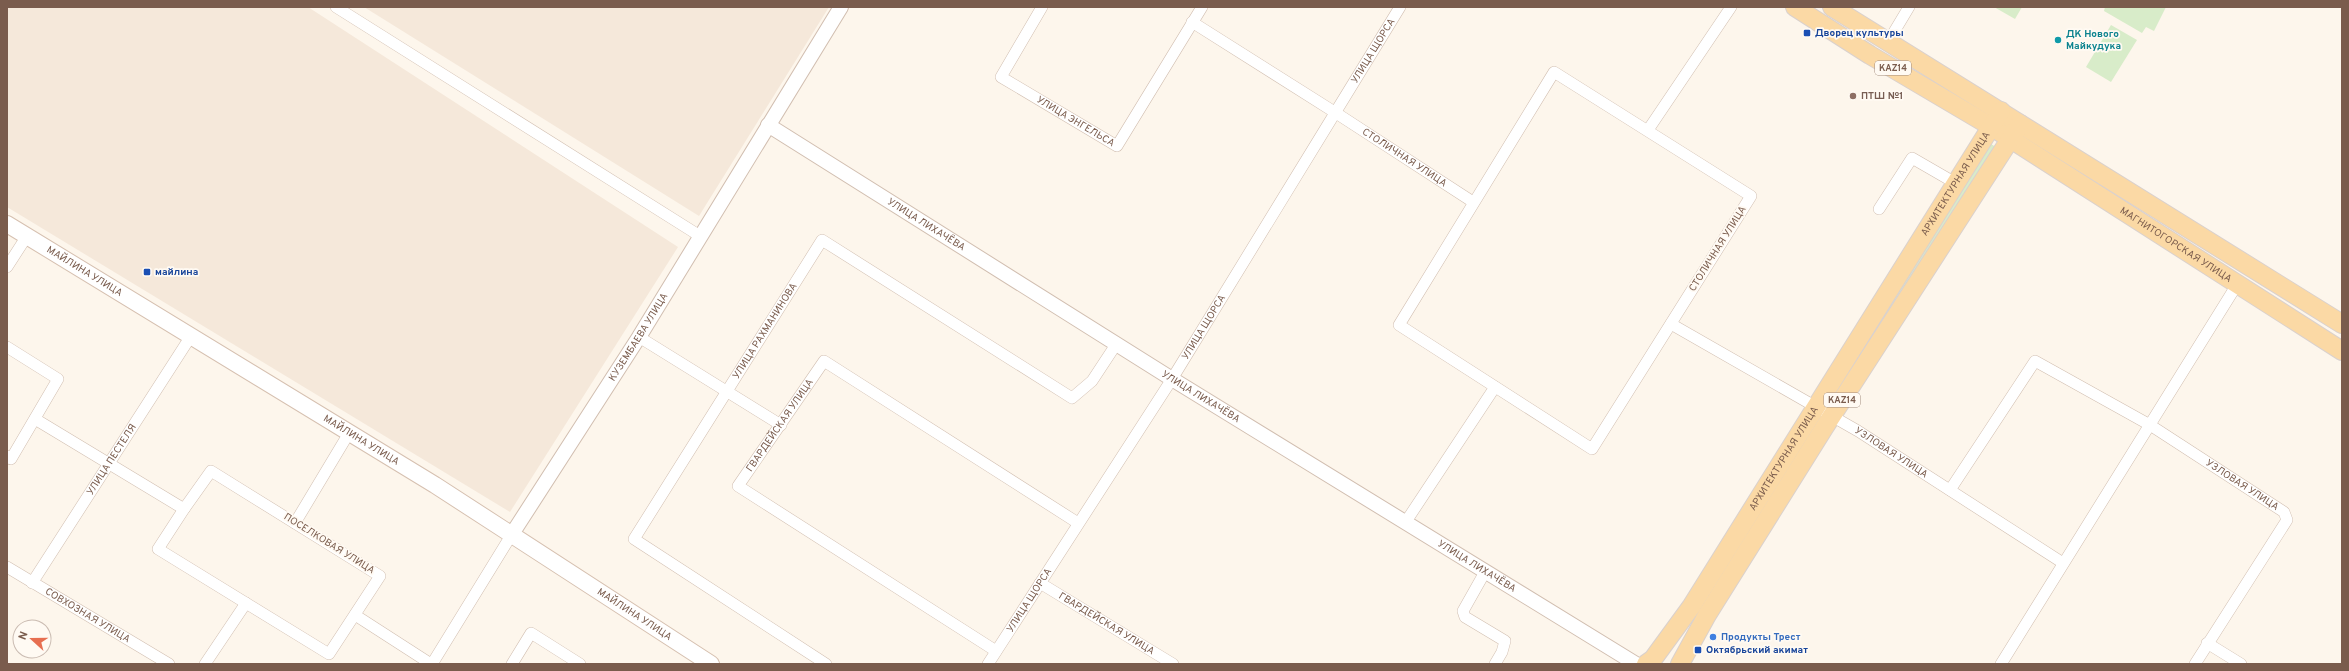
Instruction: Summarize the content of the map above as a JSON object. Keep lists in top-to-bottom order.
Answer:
{
  "streets": {
    "main road": [
      "KAZ14",
      "АРХИТЕКТУРНАЯ УЛИЦА",
      "МАГНИТОГОРСКАЯ УЛИЦА",
      "МАЙЛИНА УЛИЦА"
    ],
    "street": [
      "УЛИЦА ЩОРСА",
      "УЛИЦА ЭНГЕЛЬСА",
      "СТОЛИЧНАЯ УЛИЦА",
      "УЛИЦА ЛИХАЧЁВА",
      "УЛИЦА РАХМАНИНОВА",
      "КУЗЕМБАЕВА УЛИЦА",
      "ГВАРДЕЙСКАЯ УЛИЦА",
      "УЗЛОВАЯ УЛИЦА",
      "УЛИЦА ПЕСТЕЛЯ",
      "ПОСЕЛКОВАЯ УЛИЦА",
      "СОВХОЗНАЯ УЛИЦА"
    ]
  },
  "crossings": [
    ["УЛИЦА ЩОРСА", "СТОЛИЧНАЯ УЛИЦА"],
    ["УЛИЦА ЩОРСА", "УЛИЦА ЛИХАЧЁВА"],
    ["УЛИЦА ЩОРСА", "ГВАРДЕЙСКАЯ УЛИЦА"],
    ["АРХИТЕКТУРНАЯ УЛИЦА", "МАГНИТОГОРСКАЯ УЛИЦА"],
    ["АРХИТЕКТУРНАЯ УЛИЦА", "УЗЛОВАЯ УЛИЦА"],
    ["УЛИЦА ЛИХАЧЁВА", "УЛИЦА РАХМАНИНОВА"],
    ["УЛИЦА ЛИХАЧЁВА", "КУЗЕМБАЕВА УЛИЦА"],
    ["МАЙЛИНА УЛИЦА", "КУЗЕМБАЕВА УЛИЦА"],
    ["МАЙЛИНА УЛИЦА", "УЛИЦА ПЕСТЕЛЯ"],
    ["УЛИЦА ПЕСТЕЛЯ", "СОВХОЗНАЯ УЛИЦА"]
  ],
  "places": {
    "transit": ["Дворец культуры", "майлина", "Октябрьский акимат"],
    "other": ["ДК Нового Майкудука", "ПТШ №1", "Продукты Трест"]
  },
  "north": "left"
}
